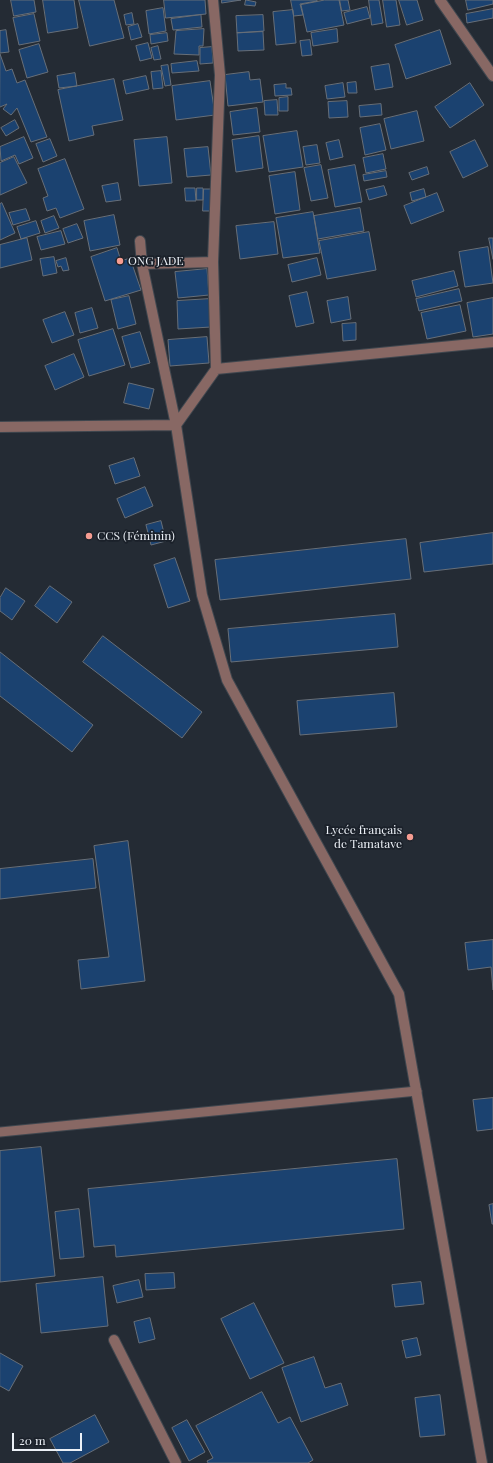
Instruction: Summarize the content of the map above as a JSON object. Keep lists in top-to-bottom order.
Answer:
{
  "places": ["ONG JADE", "CCS (Féminin)", "Lycée français de Tamatave"],
  "scale_bar": "20 m"
}
